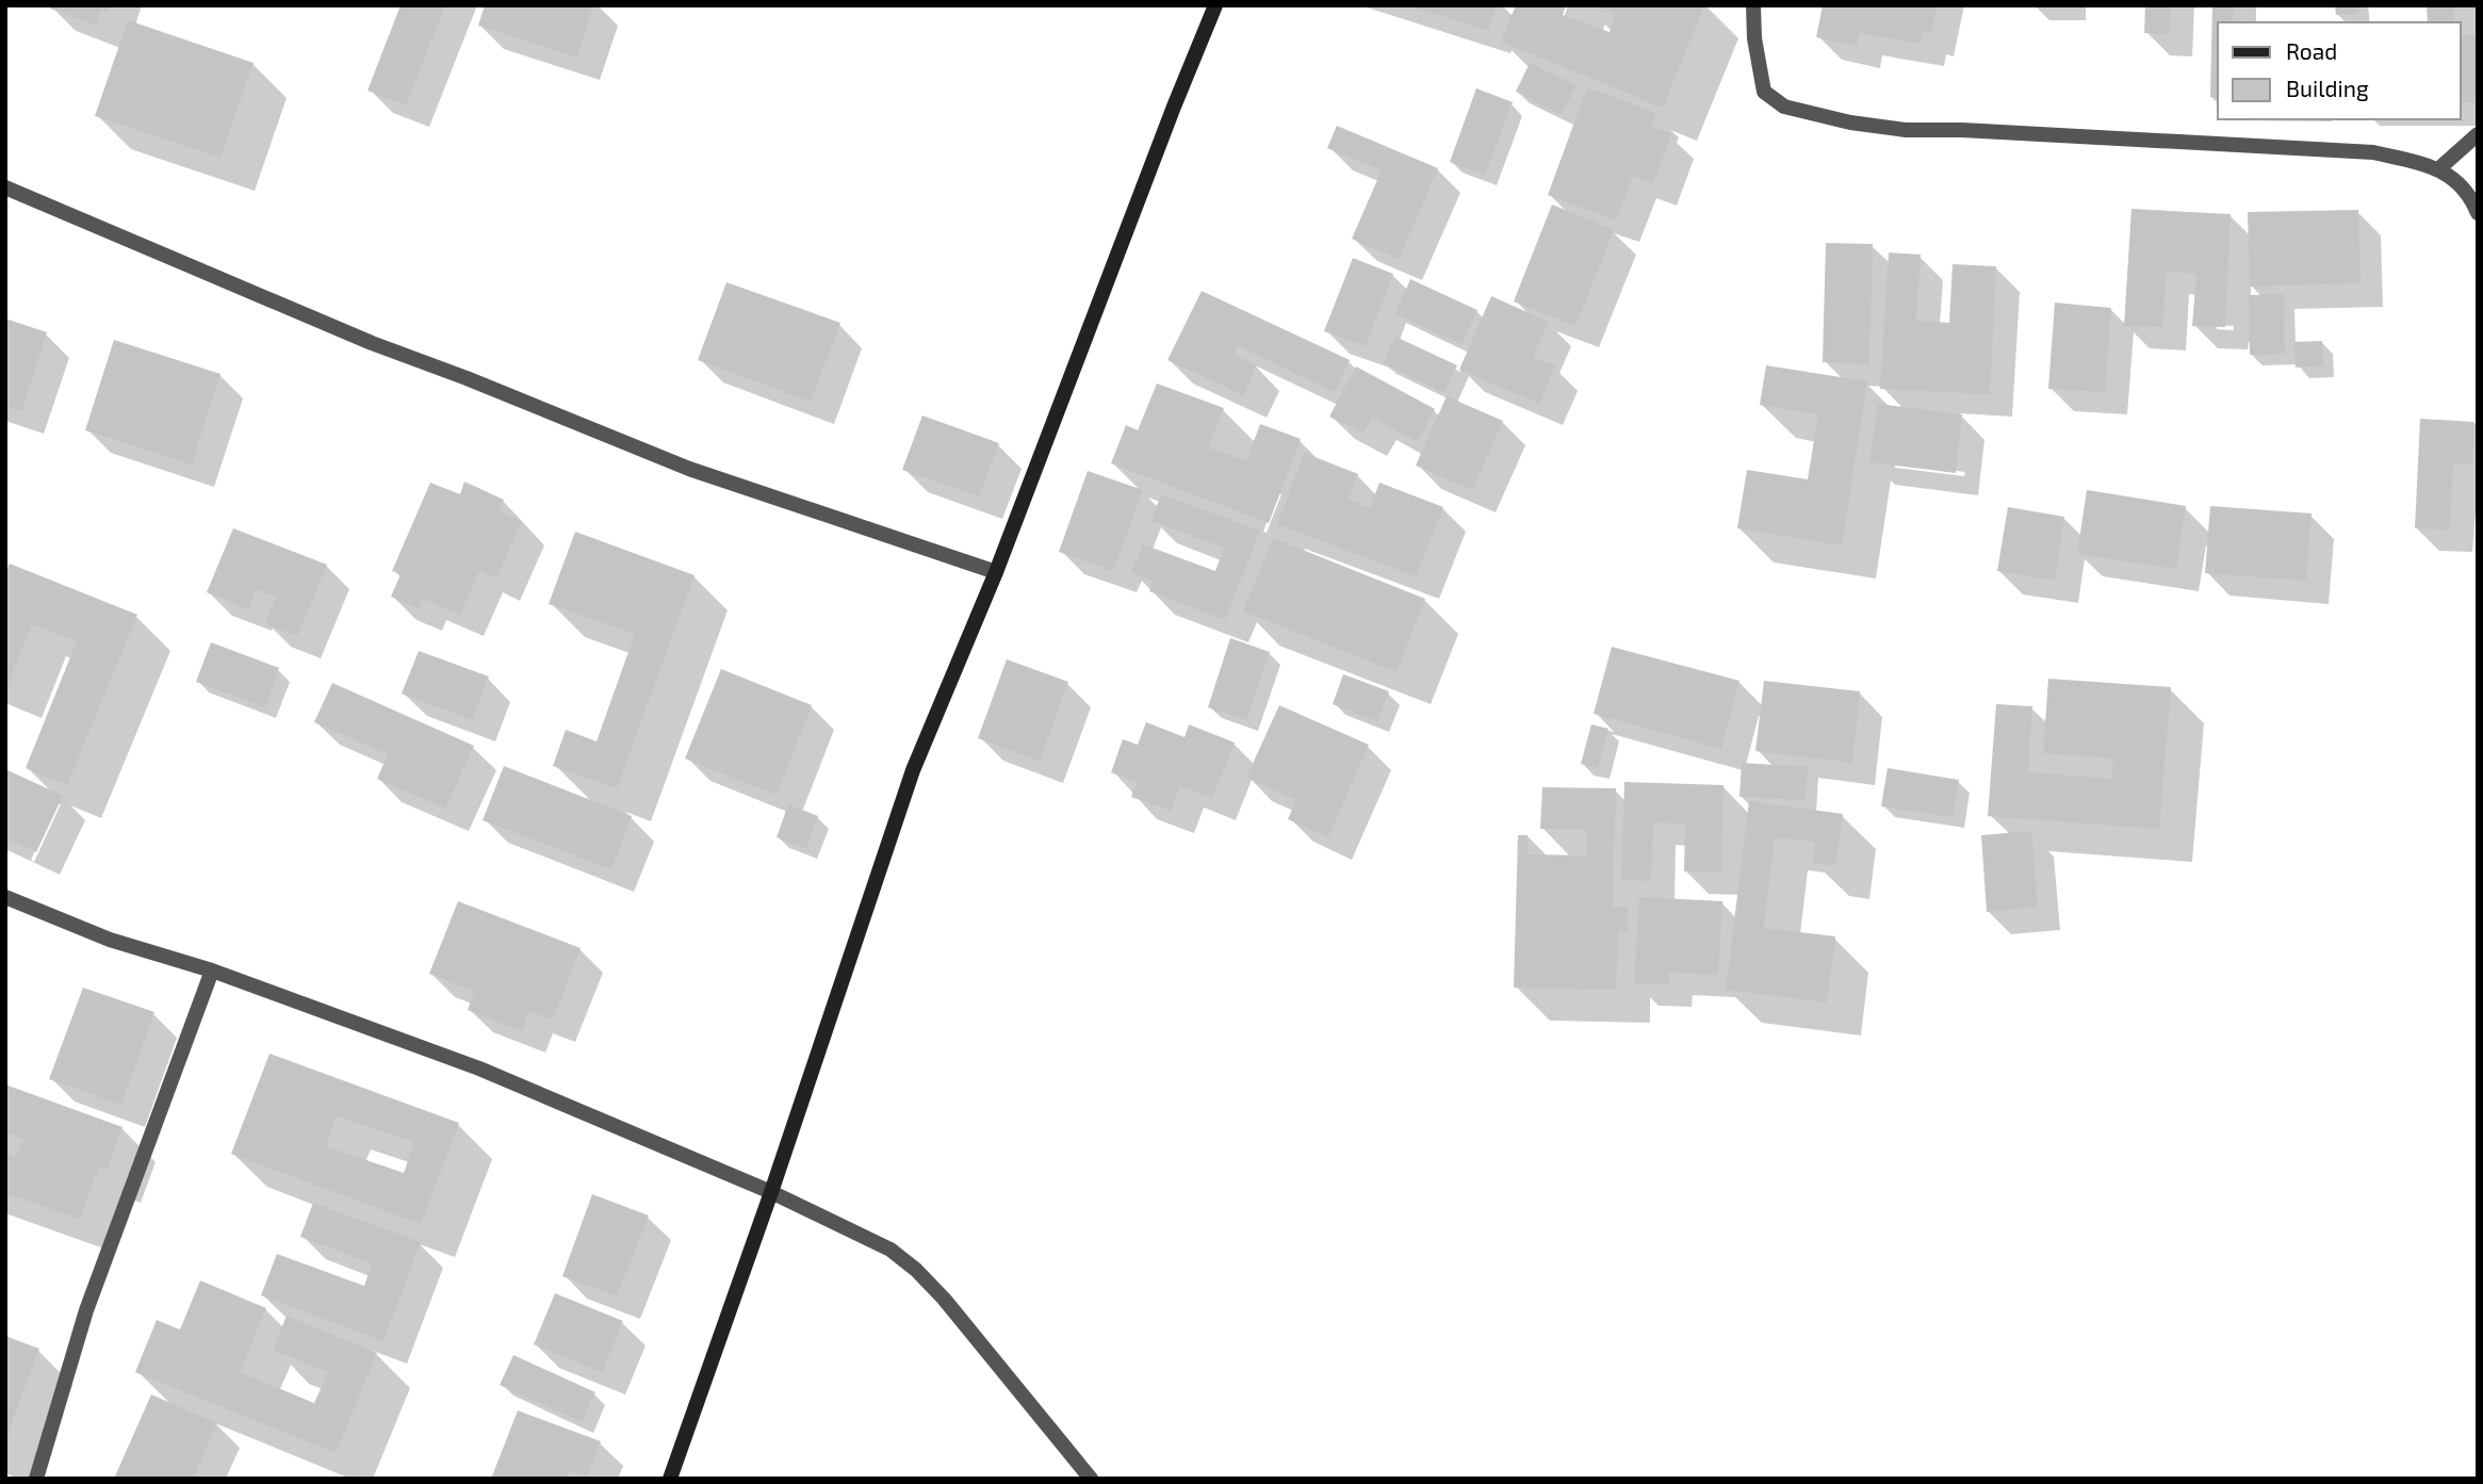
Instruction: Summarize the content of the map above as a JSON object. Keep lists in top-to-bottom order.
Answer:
{
  "legend": ["Road", "Building"]
}
